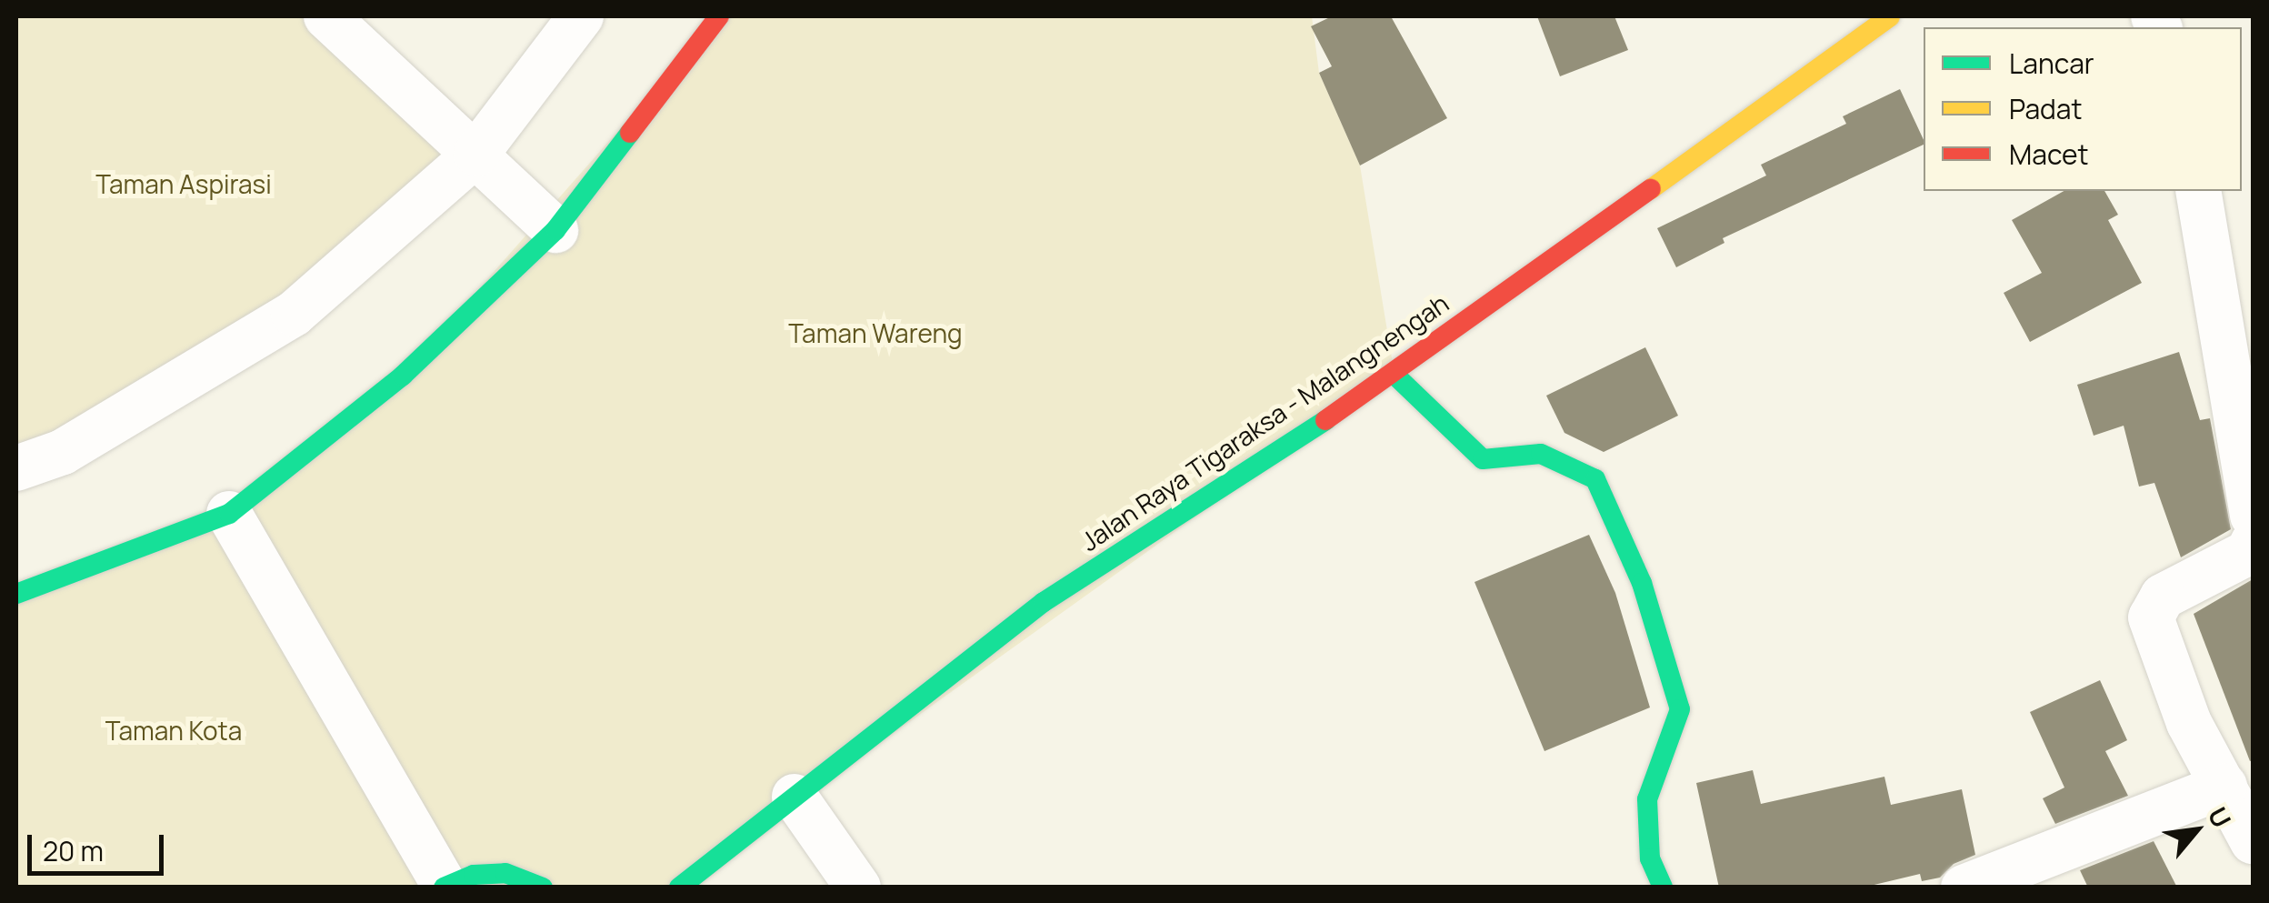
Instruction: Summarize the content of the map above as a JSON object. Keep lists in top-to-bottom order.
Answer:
{
  "streets": {
    "street": ["Jalan Raya Tigaraksa - Malangnengah"]
  },
  "parks": ["Taman Aspirasi", "Taman Wareng", "Taman Kota"],
  "legend": ["Lancar", "Padat", "Macet"],
  "scale_bar": "20 m",
  "north": "top right"
}
